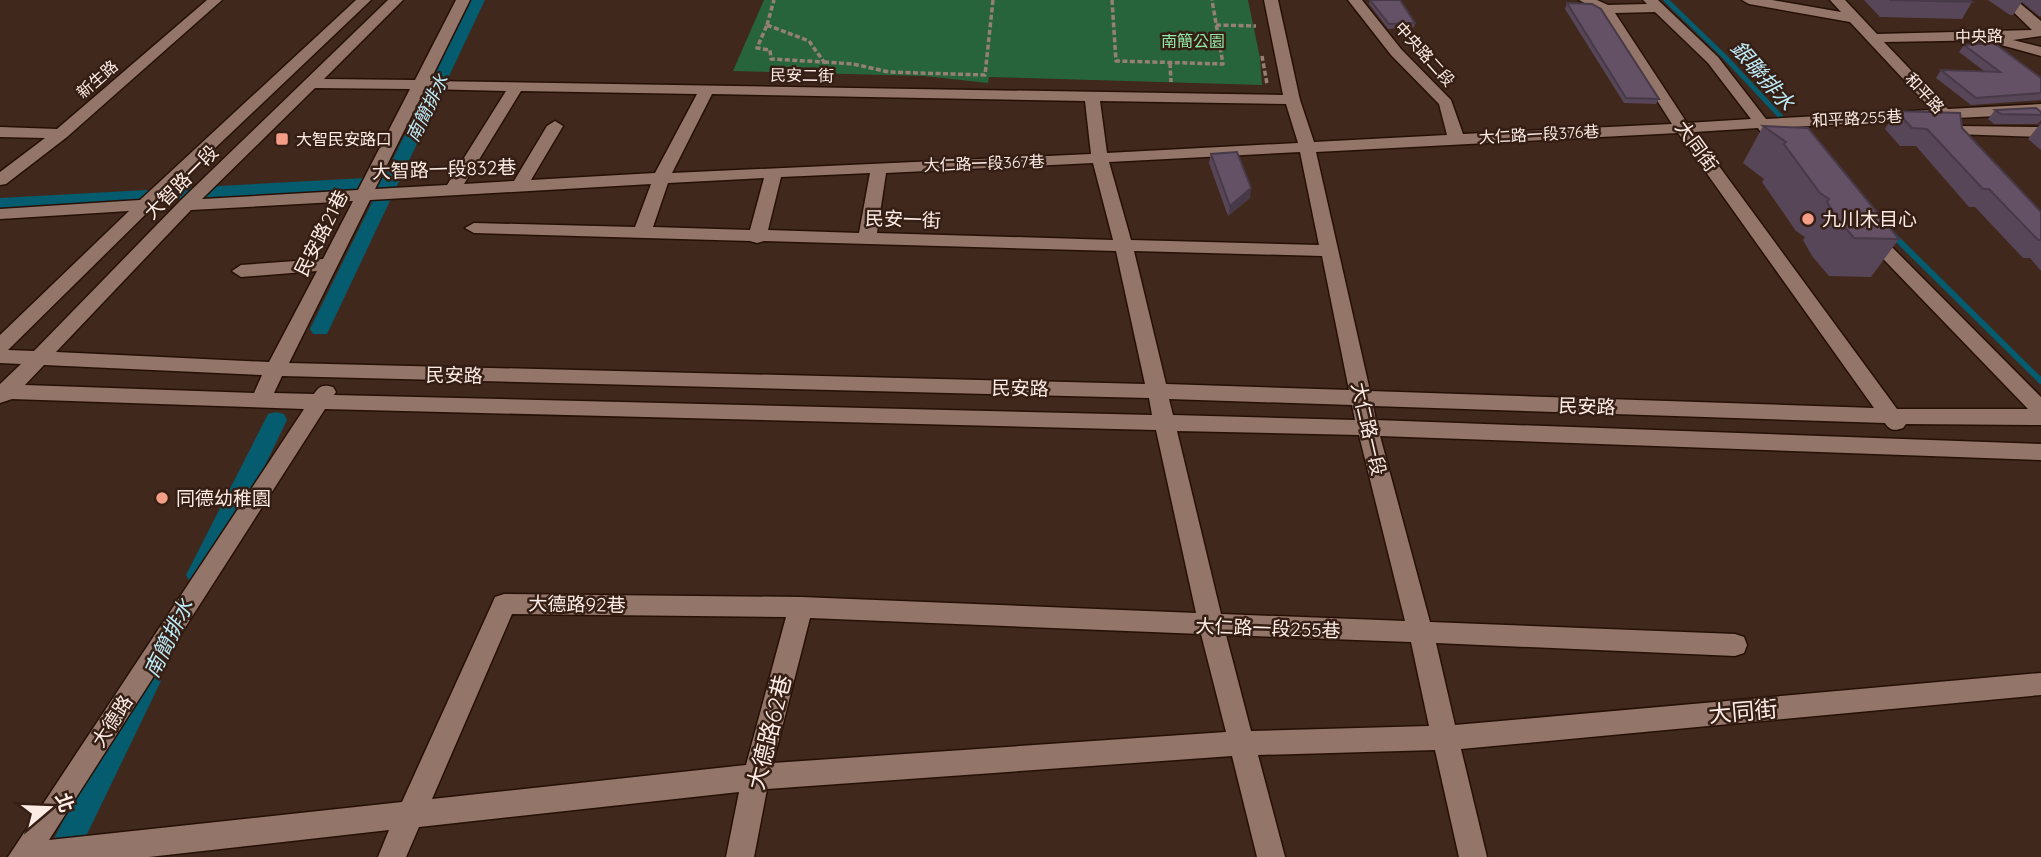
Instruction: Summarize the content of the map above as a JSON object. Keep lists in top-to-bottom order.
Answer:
{
  "streets": {
    "street": [
      "中央路",
      "中央路二段",
      "民安二街",
      "新生路",
      "和平路",
      "和平路255巷",
      "大仁路一段376巷",
      "大同街",
      "大仁路一段367巷",
      "大智路一段832巷",
      "大智路一段",
      "民安一街",
      "民安路21巷",
      "民安路",
      "大仁路一段",
      "大德路92巷",
      "大仁路一段255巷",
      "大德路",
      "大德路62巷"
    ]
  },
  "crossings": [
    ["中央路", "和平路"],
    ["中央路二段", "大仁路一段376巷"],
    ["民安二街", "大智路一段"],
    ["民安二街", "民安路21巷"],
    ["民安二街", "大仁路一段"],
    ["和平路", "和平路255巷"],
    ["和平路255巷", "大仁路一段376巷"],
    ["大仁路一段376巷", "大同街"],
    ["大仁路一段376巷", "大仁路一段367巷"],
    ["大仁路一段376巷", "大仁路一段"],
    ["大同街", "民安路"],
    ["大同街", "大仁路一段"],
    ["大同街", "大德路92巷"],
    ["大同街", "大德路"],
    ["大同街", "大德路62巷"],
    ["大仁路一段367巷", "大智路一段832巷"],
    ["大仁路一段367巷", "大仁路一段"],
    ["大智路一段832巷", "大智路一段"],
    ["大智路一段832巷", "民安路21巷"],
    ["大智路一段", "民安路"],
    ["民安一街", "大仁路一段"],
    ["民安路21巷", "民安路"],
    ["民安路", "大仁路一段"],
    ["民安路", "大德路"],
    ["大仁路一段", "大仁路一段255巷"],
    ["大德路92巷", "大仁路一段255巷"],
    ["大德路92巷", "大德路62巷"],
    ["大仁路一段255巷", "大德路62巷"]
  ],
  "water": ["銀聯排水", "南簡排水"],
  "parks": ["南簡公園"],
  "places": {
    "transit": ["大智民安路口"],
    "other": ["九川木目心", "同德幼稚園"]
  },
  "north": "right"
}
